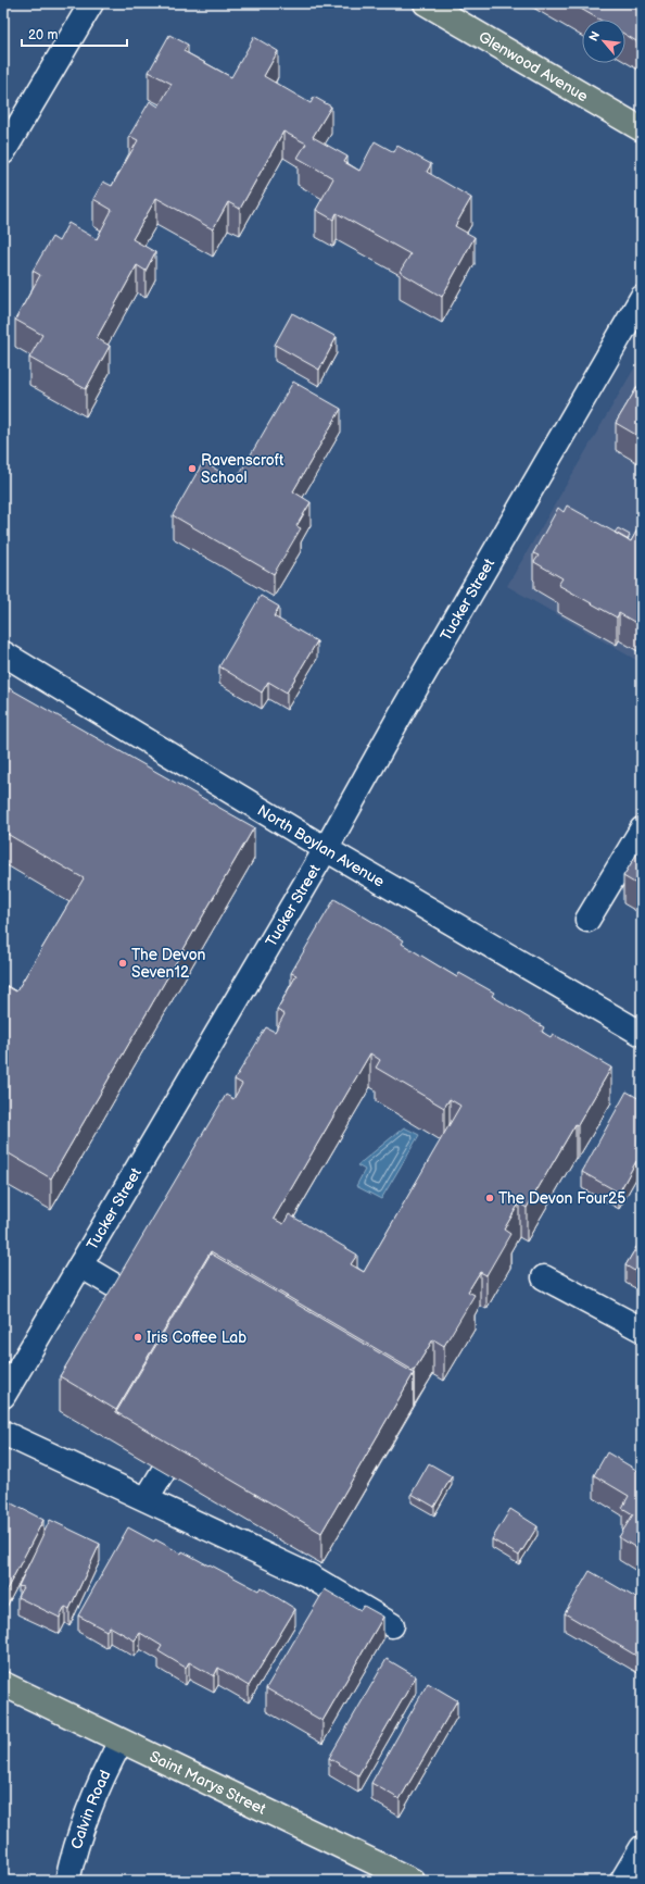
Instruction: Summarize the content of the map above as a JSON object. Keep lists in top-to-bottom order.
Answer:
{
  "streets": {
    "main road": ["Glenwood Avenue", "Saint Marys Street"],
    "street": ["Tucker Street", "North Boylan Avenue", "Calvin Road"]
  },
  "crossings": [
    ["Tucker Street", "North Boylan Avenue"],
    ["Saint Marys Street", "Calvin Road"]
  ],
  "places": [
    "Ravenscroft School",
    "The Devon Seven12",
    "The Devon Four25",
    "Iris Coffee Lab"
  ],
  "scale_bar": "20 m",
  "north": "top left"
}
